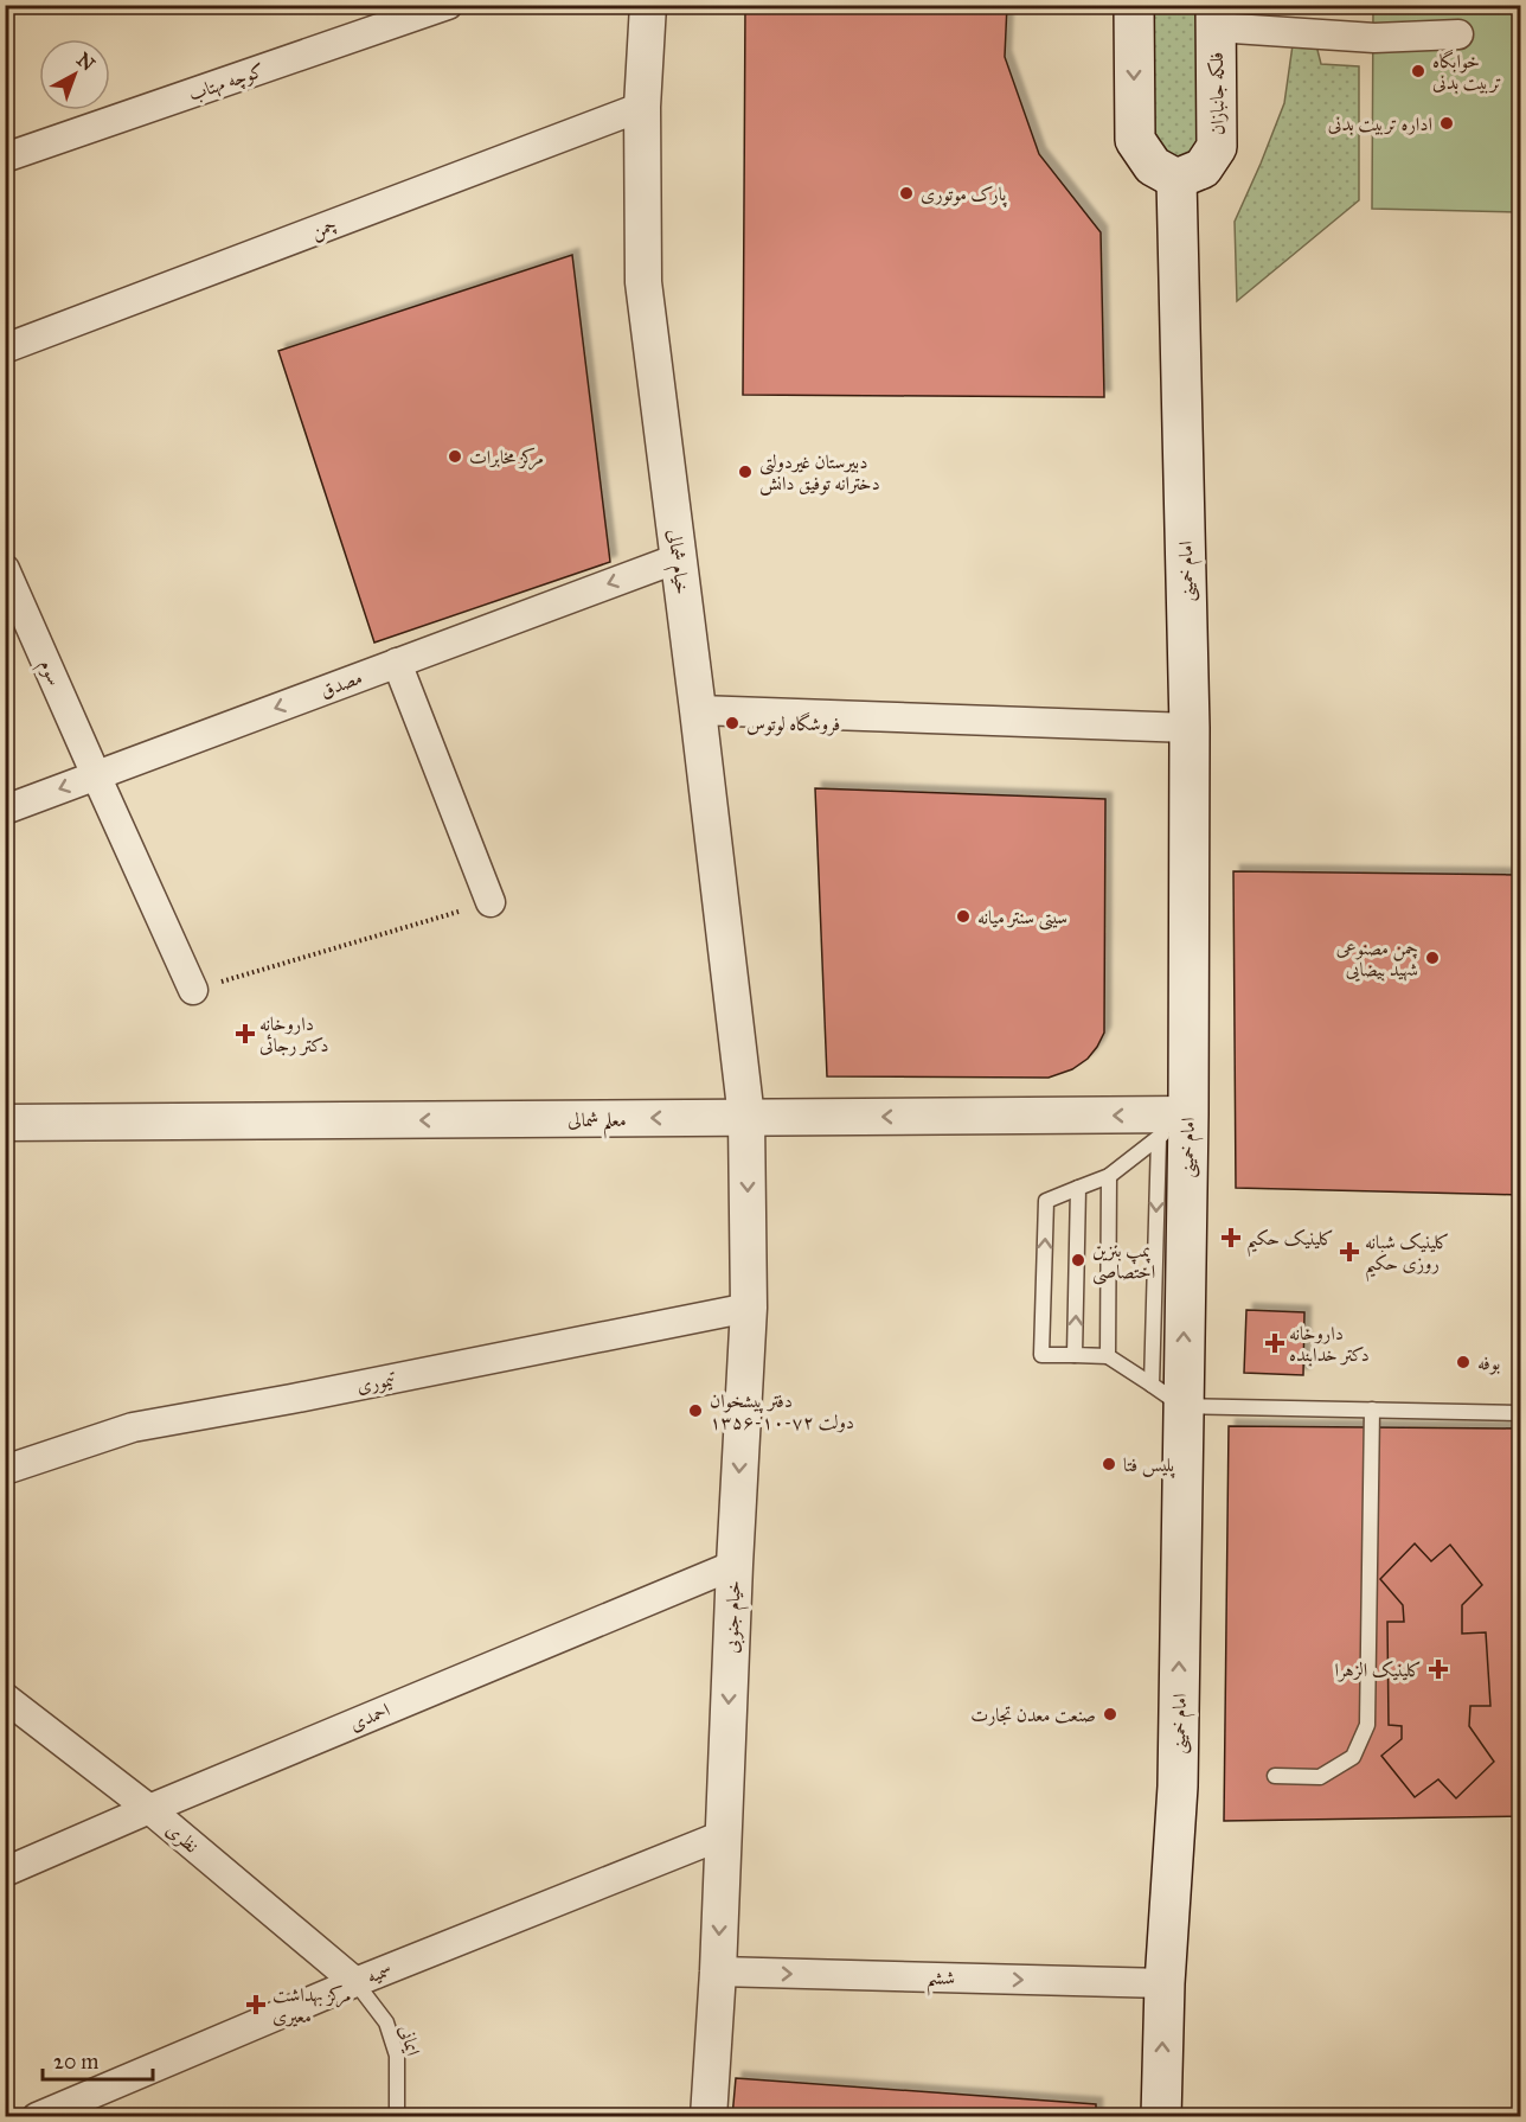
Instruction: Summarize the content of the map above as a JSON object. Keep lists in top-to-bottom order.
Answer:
{
  "streets": {
    "main road": ["فلکه جانبازان", "امام خمینی"],
    "street": [
      "کوچه مهتاب",
      "چمن",
      "خیام شمالی",
      "سوم",
      "مصدق",
      "معلم شمالی",
      "تیموری",
      "خیام جنوبی",
      "احمدی",
      "نظری",
      "سميه",
      "ششم"
    ],
    "lane": ["ایمانی"]
  },
  "crossings": [
    ["فلکه جانبازان", "امام خمینی"],
    ["چمن", "خیام شمالی"],
    ["خیام شمالی", "مصدق"],
    ["خیام شمالی", "معلم شمالی"],
    ["خیام شمالی", "خیام جنوبی"],
    ["امام خمینی", "معلم شمالی"],
    ["امام خمینی", "ششم"],
    ["سوم", "مصدق"],
    ["معلم شمالی", "خیام جنوبی"],
    ["تیموری", "خیام جنوبی"],
    ["خیام جنوبی", "احمدی"],
    ["خیام جنوبی", "سميه"],
    ["خیام جنوبی", "ششم"],
    ["احمدی", "نظری"],
    ["نظری", "سميه"],
    ["نظری", "ایمانی"],
    ["سميه", "ایمانی"]
  ],
  "one_way": [
    "امام خمینی",
    "مصدق",
    "معلم شمالی",
    "خیام جنوبی",
    "ششم"
  ],
  "places": {
    "other": [
      "خوابگاه تربیت بدنی",
      "اداره تربیت بدنی",
      "پارک موتوری",
      "مرکز مخابرات",
      "دبیرستان غیردولتی دخترانه توفیق دانش",
      "فروشگاه لوتوس",
      "سیتی سنتر میانه",
      "چمن مصنوعی شهید بیضایی",
      "پمپ بنزین اختصاصی",
      "بوفه",
      "دفتر پیشخوان دولت ۷۲-۱۰-۱۳۵۶",
      "پلیس فتا",
      "صنعت معدن تجارت"
    ],
    "health": [
      "داروخانه دکتر رجائی",
      "کلینیک حکیم",
      "کلینیک شبانه روزی حکیم",
      "داروخانه دکتر خدابنده",
      "کلینیک الزهرا",
      "مرکز بهداشت معیری"
    ]
  },
  "scale_bar": "20 m",
  "north": "top right"
}
